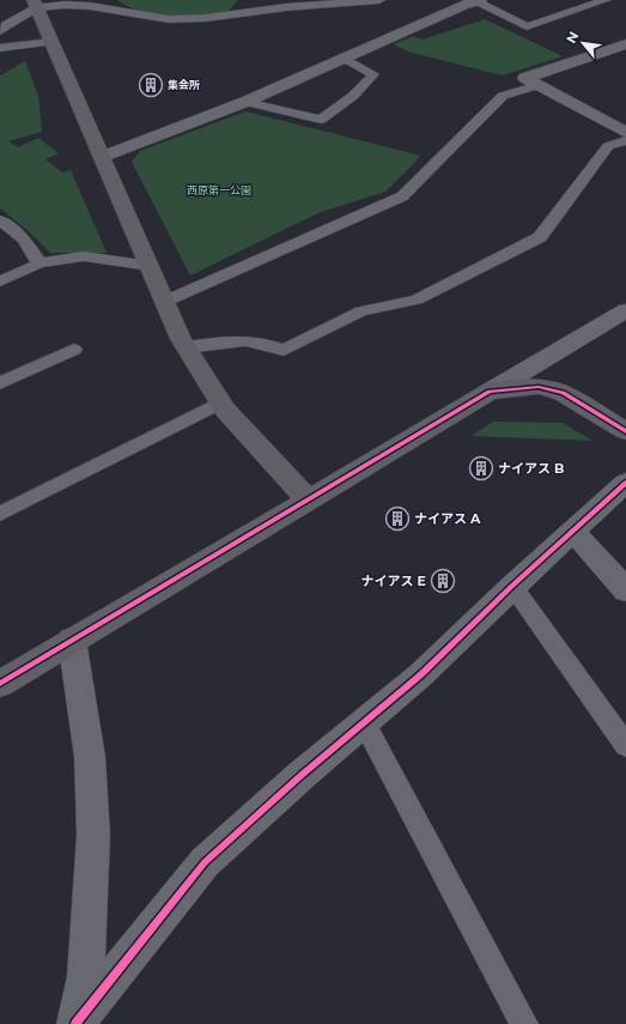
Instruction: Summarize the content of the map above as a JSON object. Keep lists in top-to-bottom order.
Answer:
{
  "parks": ["西原第一公園"],
  "places": {
    "building": [
      "集会所",
      "ナイアス B",
      "ナイアス A",
      "ナイアス E"
    ]
  },
  "north": "top left"
}
